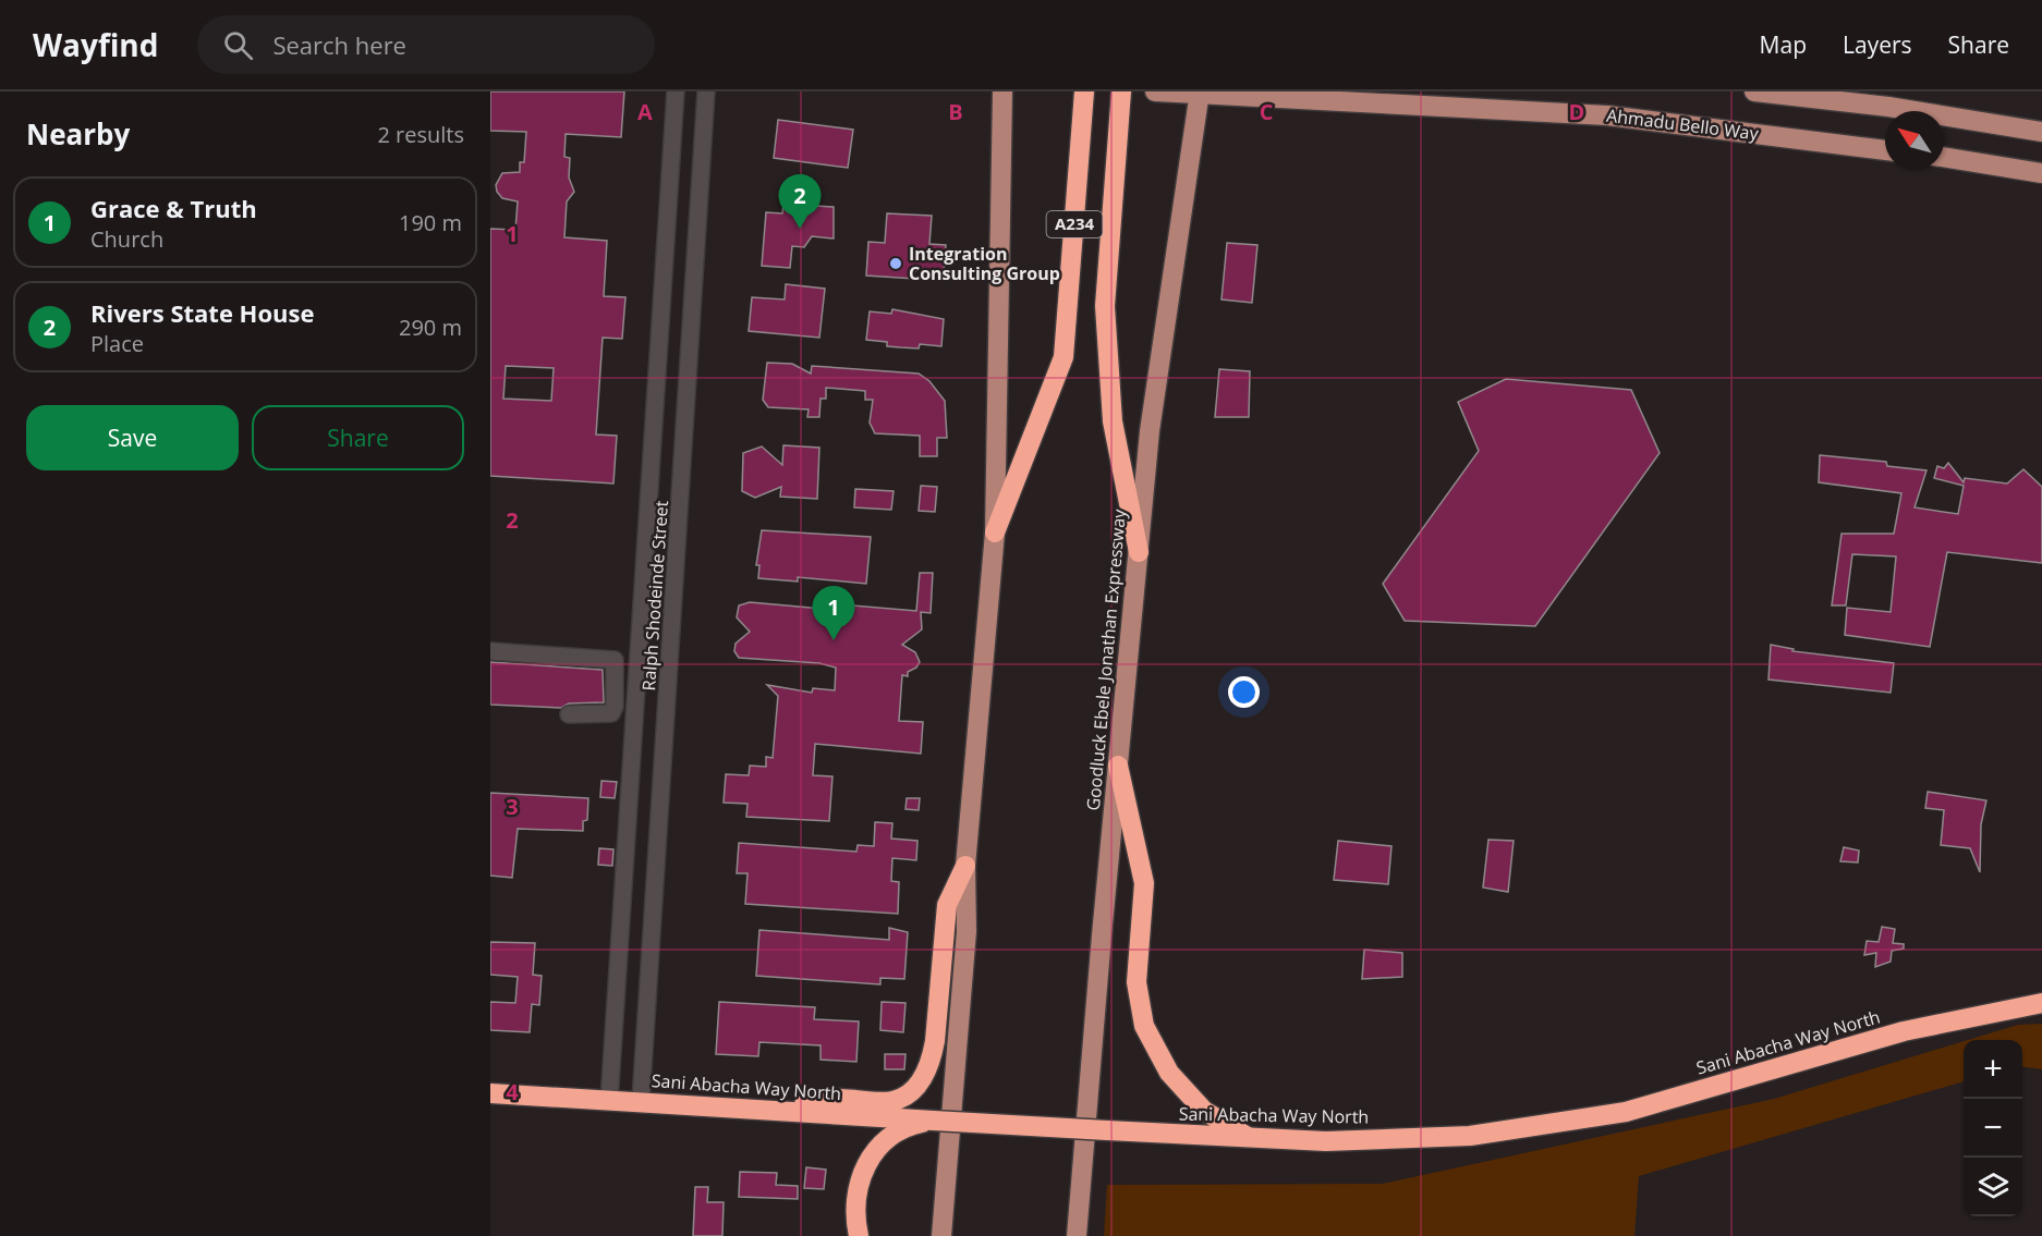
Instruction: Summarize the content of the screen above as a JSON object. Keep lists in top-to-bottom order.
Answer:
{
  "streets": {
    "highway": ["A234", "Sani Abacha Way North"],
    "main road": ["Ahmadu Bello Way", "Goodluck Ebele Jonathan Expressway"],
    "street": ["Ralph Shodeinde Street"]
  },
  "crossings": [
    ["Ahmadu Bello Way", "Goodluck Ebele Jonathan Expressway"],
    ["A234", "Goodluck Ebele Jonathan Expressway"],
    ["Ralph Shodeinde Street", "Sani Abacha Way North"]
  ],
  "places": ["Integration Consulting Group"],
  "north": "top left",
  "page": {
    "header": "Wayfind",
    "search": "Search here",
    "nav": ["Map", "Layers", "Share"],
    "heading": ["Nearby", "2 results"],
    "pins": ["2", "1"],
    "list": [
      {
        "mark": "1",
        "name": "Grace & Truth",
        "note": "Church",
        "value": "190 m"
      },
      {
        "mark": "2",
        "name": "Rivers State House",
        "note": "Place",
        "value": "290 m"
      }
    ],
    "buttons": ["Save", "Share"],
    "map_buttons": ["+", "−"]
  },
  "grid": {
    "columns": [
      "A",
      "B",
      "C",
      "D"
    ],
    "rows": [
      "1",
      "2",
      "3",
      "4"
    ]
  }
}
